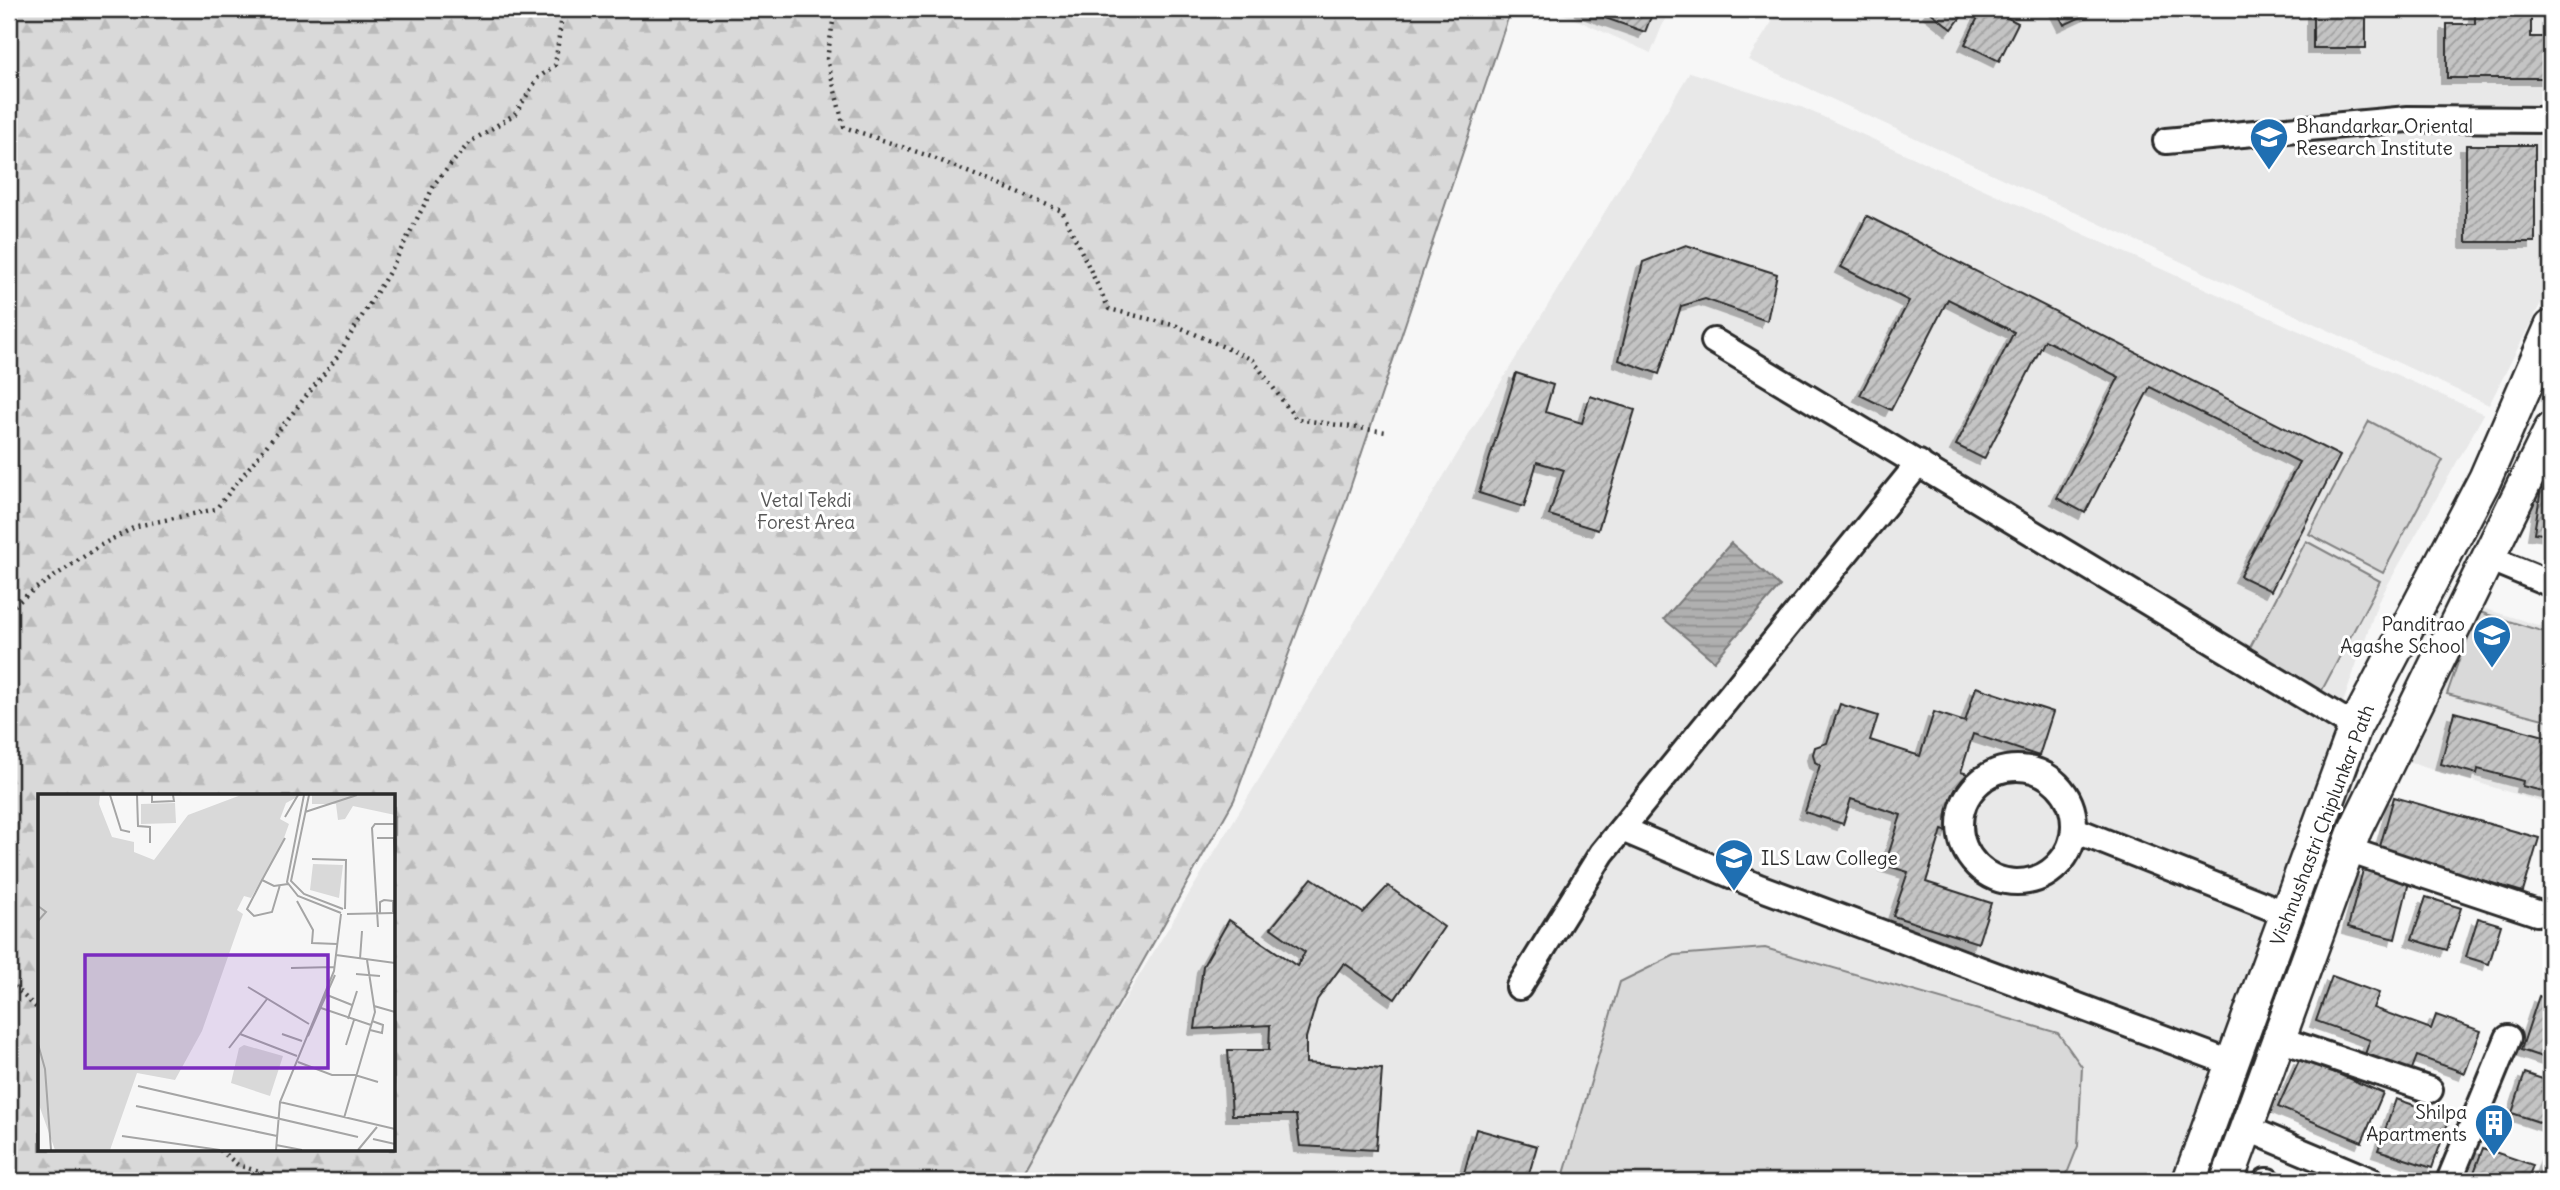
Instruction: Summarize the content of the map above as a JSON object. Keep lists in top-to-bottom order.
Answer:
{
  "streets": {
    "main road": ["Vishnushastri Chiplunkar Path"]
  },
  "parks": ["Vetal Tekdi Forest Area"],
  "places": {
    "school or university": ["Bhandarkar Oriental Research Institute", "Panditrao Agashe School", "ILS Law College"],
    "building": ["Shilpa Apartments"]
  }
}
